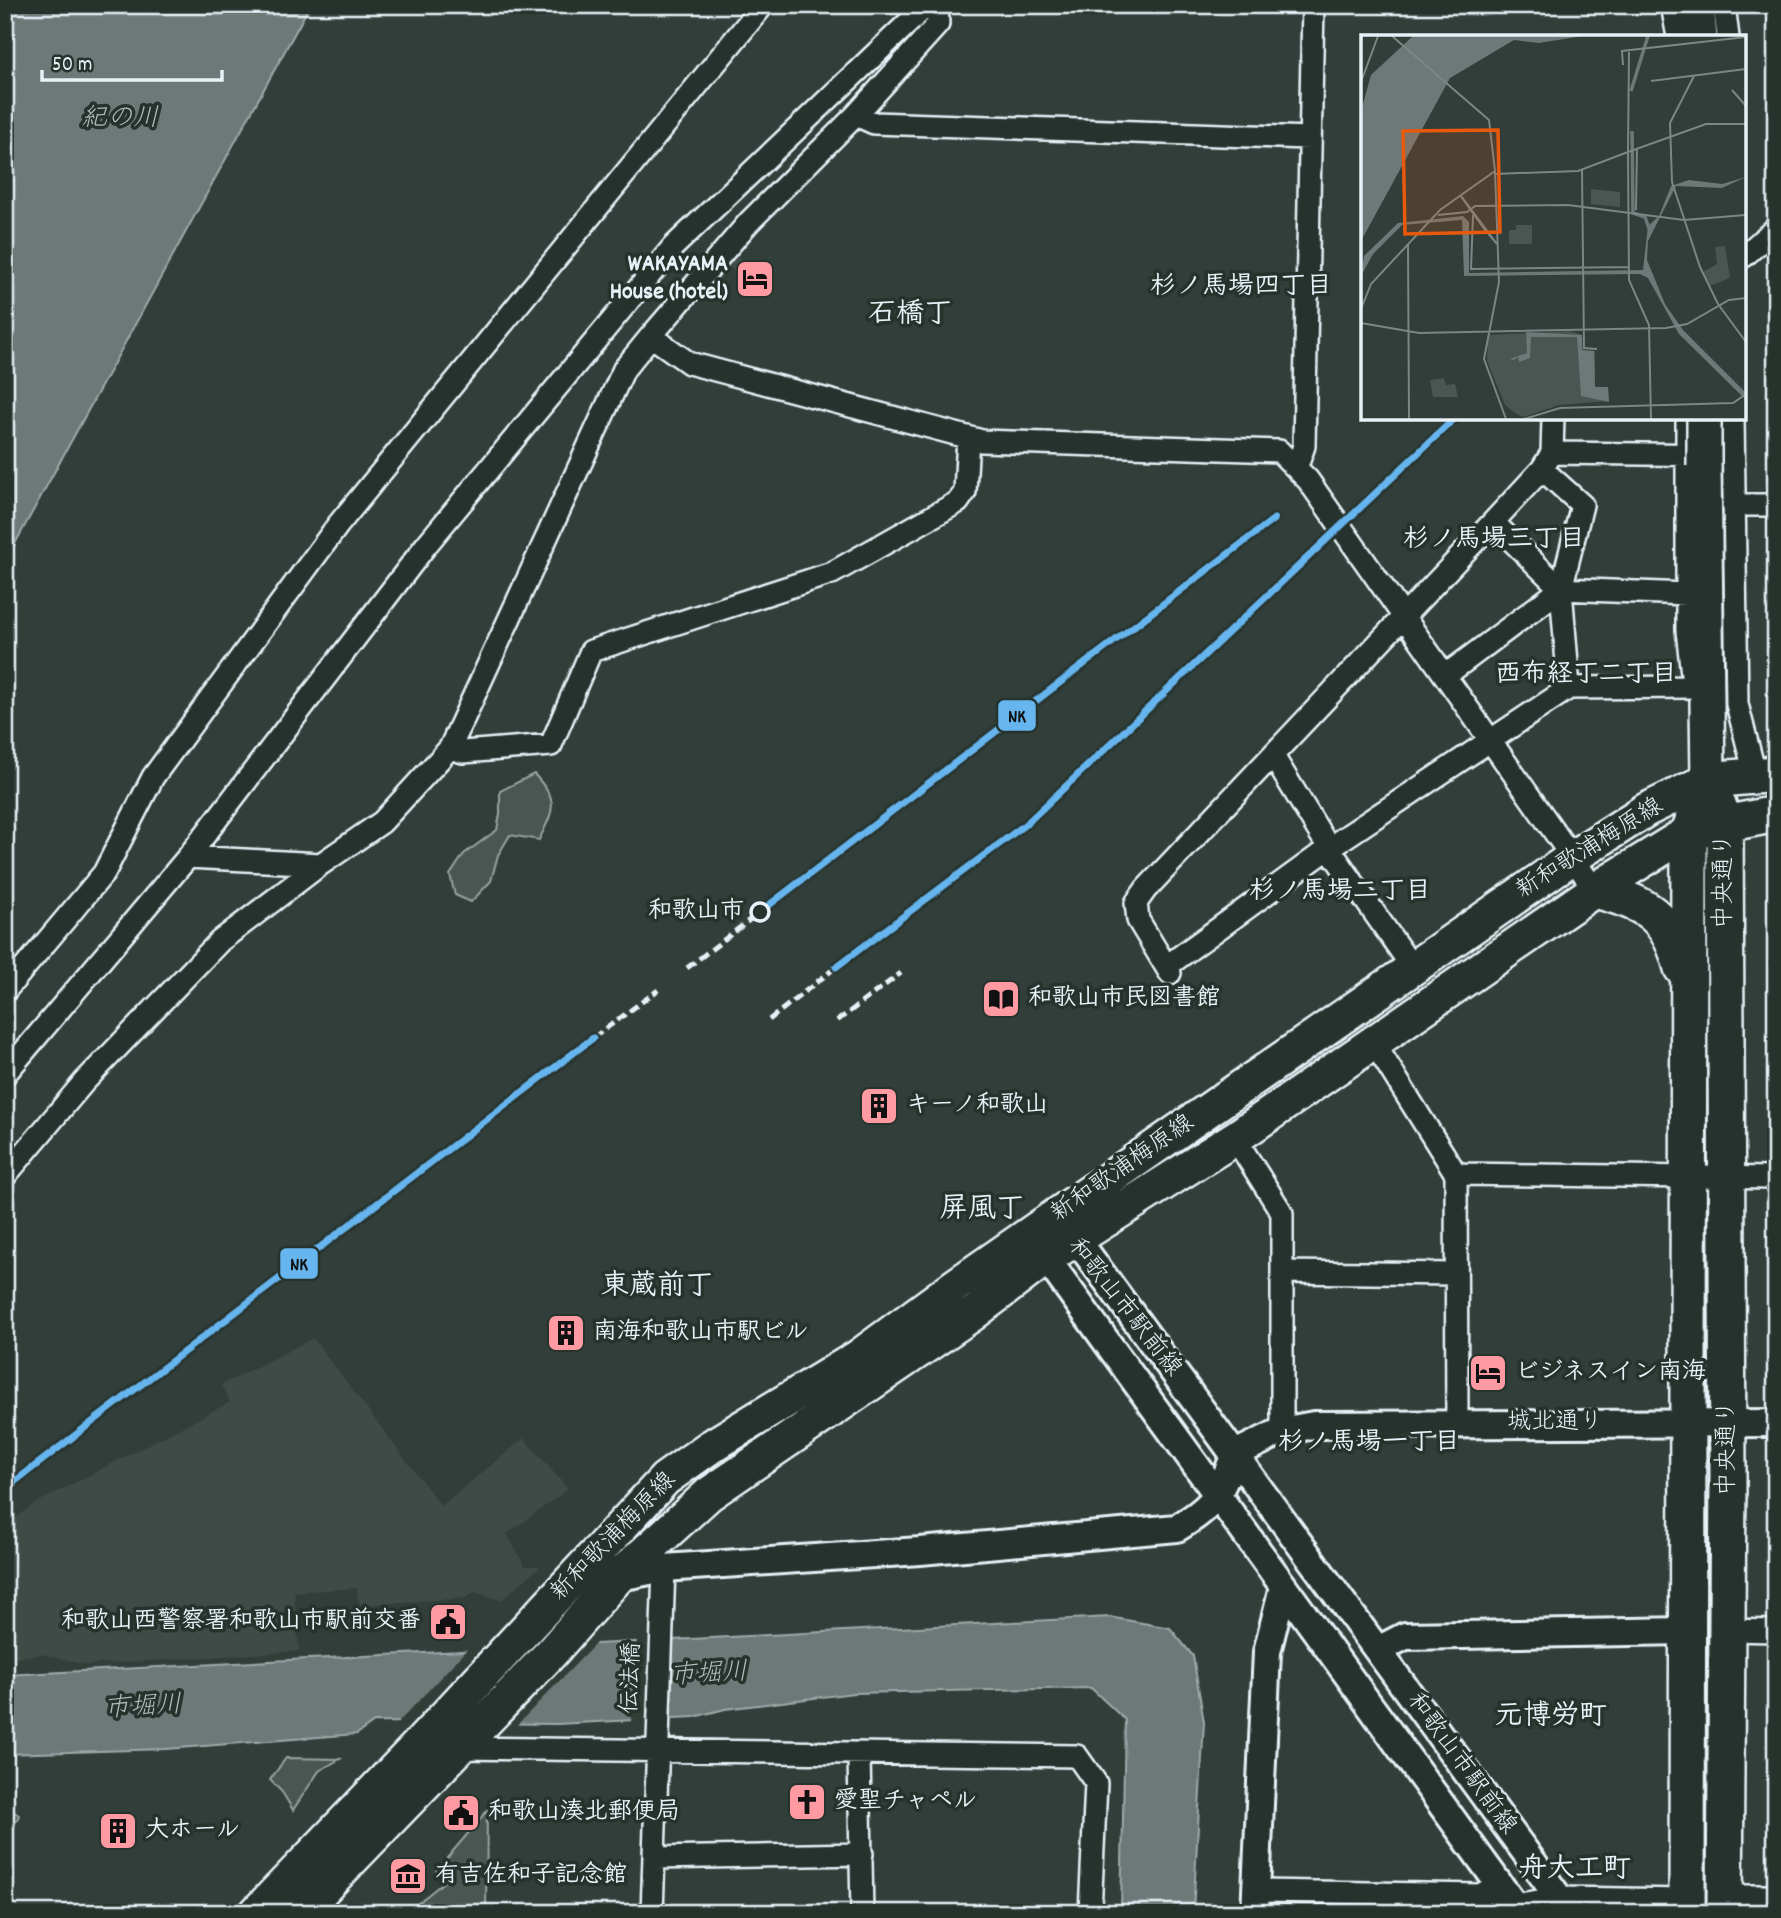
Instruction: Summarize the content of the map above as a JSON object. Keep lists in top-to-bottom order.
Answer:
{
  "streets": {
    "highway": ["中央通り"],
    "main road": ["新和歌浦梅原線"],
    "street": ["和歌山市駅前線", "城北通り", "伝法橋"]
  },
  "crossings": [
    ["新和歌浦梅原線", "中央通り"],
    ["新和歌浦梅原線", "和歌山市駅前線"],
    ["新和歌浦梅原線", "伝法橋"],
    ["中央通り", "城北通り"],
    ["和歌山市駅前線", "城北通り"]
  ],
  "districts": [
    "杉ノ馬場四丁目",
    "石橋丁",
    "杉ノ馬場三丁目",
    "西布経丁二丁目",
    "杉ノ馬場二丁目",
    "屏風丁",
    "東蔵前丁",
    "杉ノ馬場一丁目",
    "元博労町",
    "舟大工町"
  ],
  "water": ["紀の川", "市堀川"],
  "places": {
    "hotel": ["WAKAYAMA House (hotel)", "ビジネスイン南海"],
    "other": ["和歌山市"],
    "library": ["和歌山市民図書館"],
    "building": ["キーノ和歌山", "南海和歌山市駅ビル", "大ホール"],
    "public building": ["和歌山西警察署和歌山市駅前交番", "和歌山湊北郵便局"],
    "church": ["愛聖チャペル"],
    "museum": ["有吉佐和子記念館"]
  },
  "lines": ["transit line NK"],
  "scale_bar": "50 m"
}
